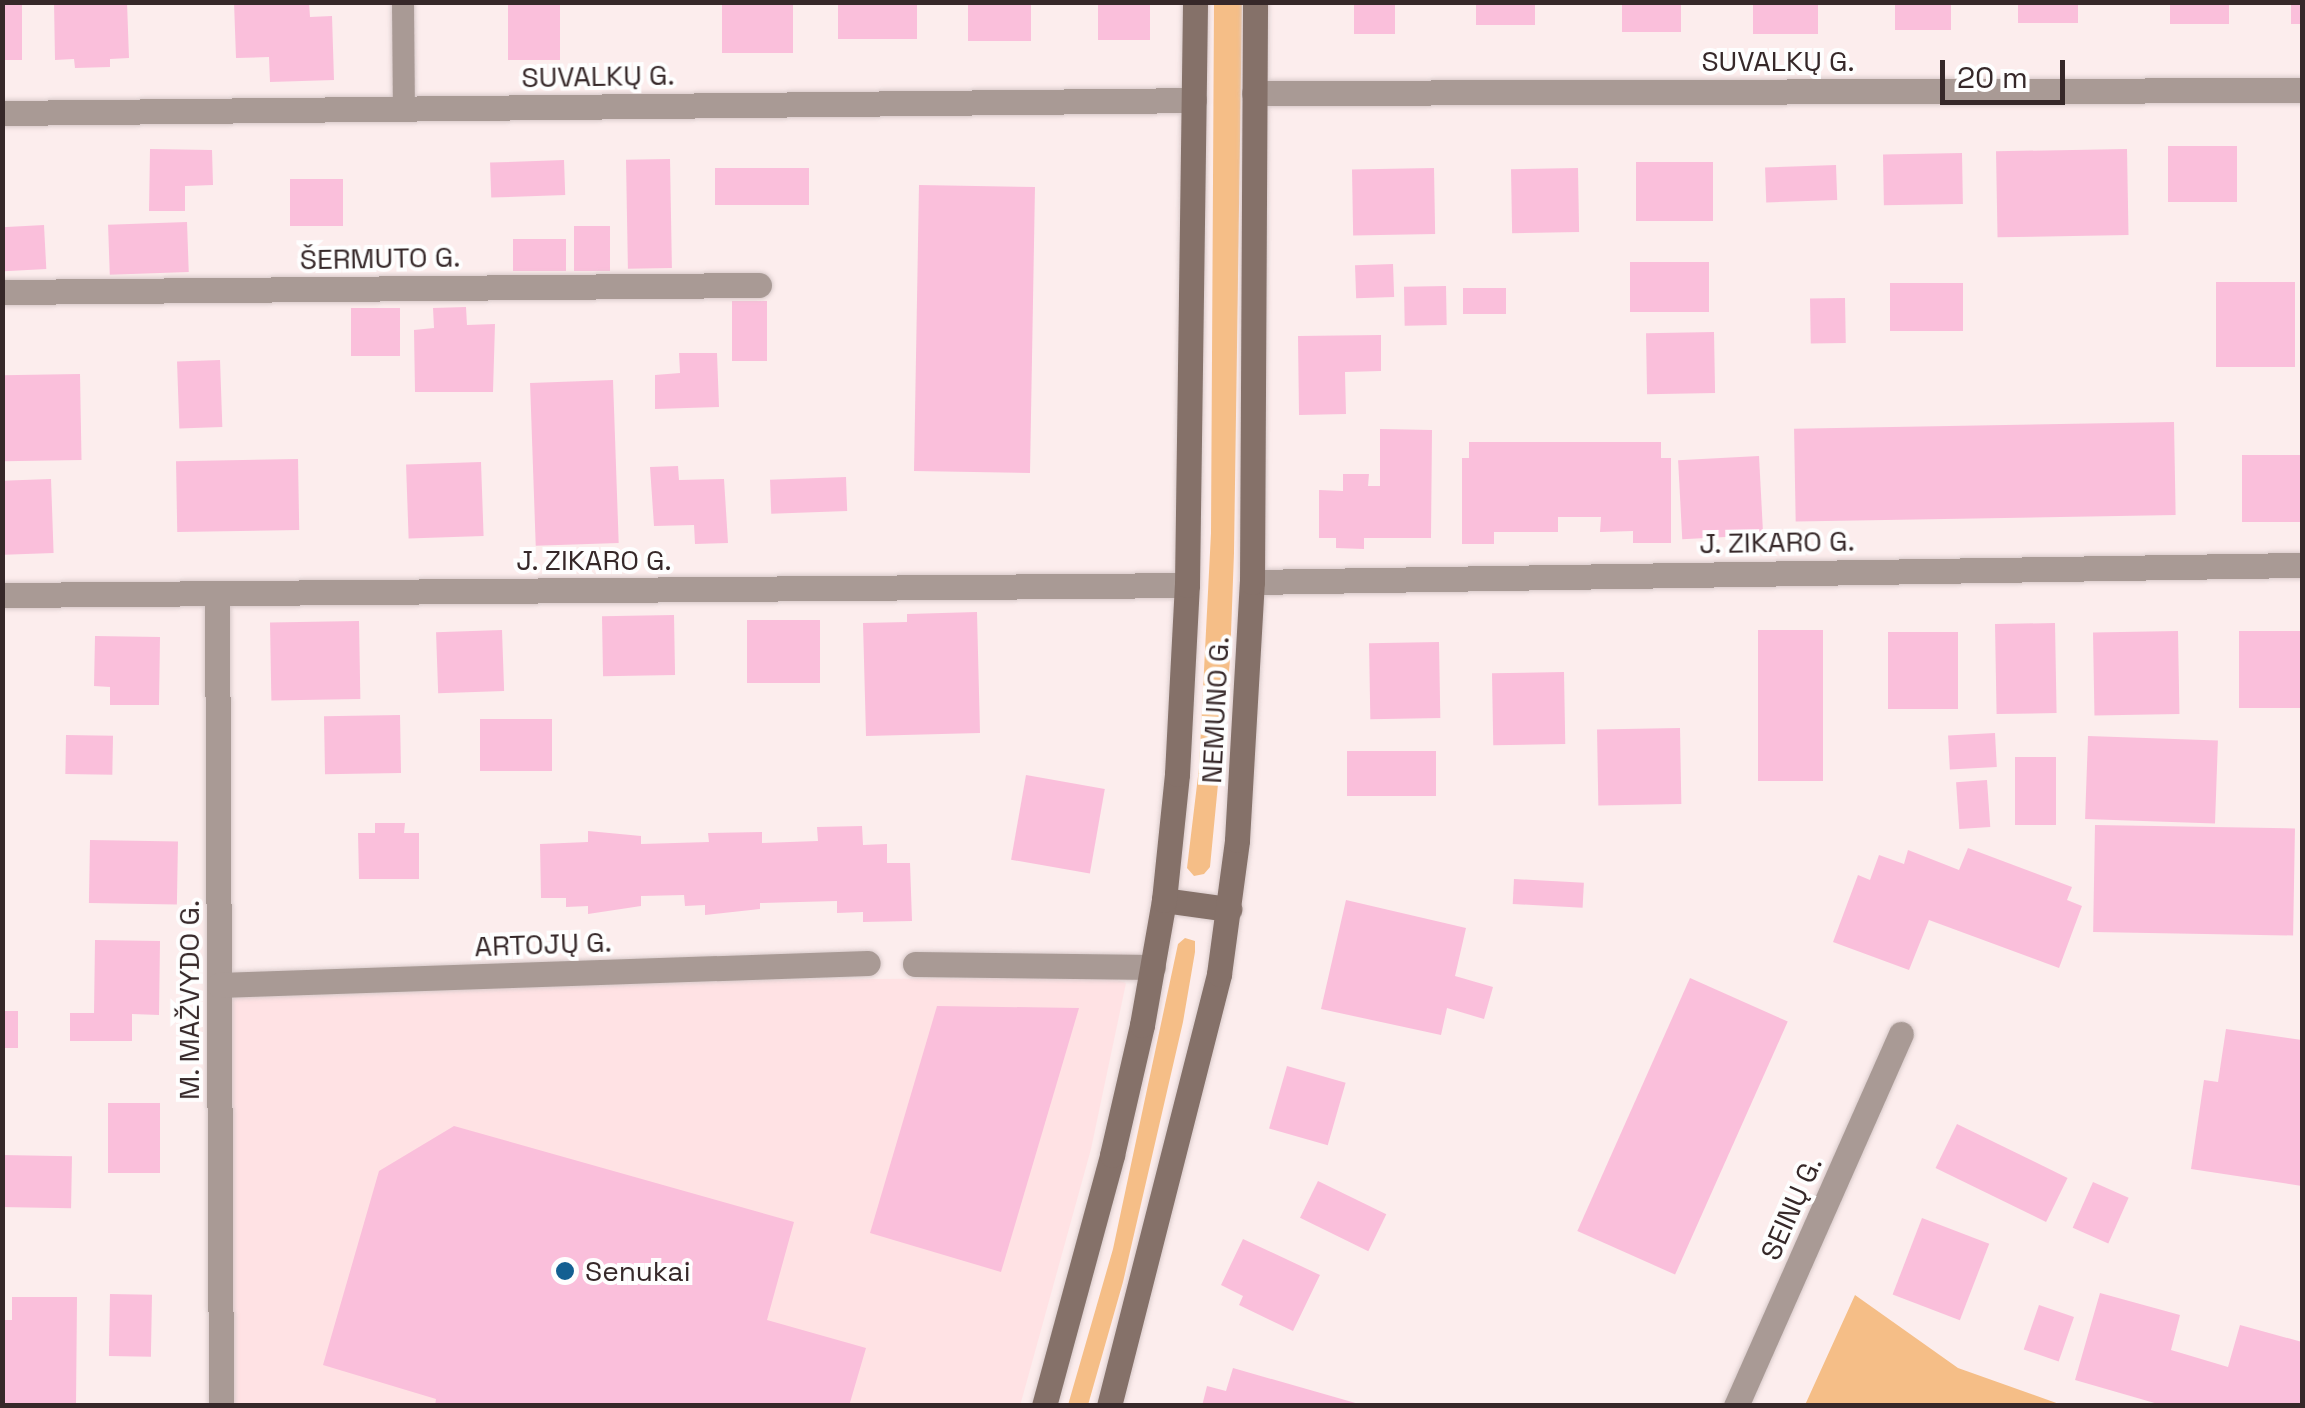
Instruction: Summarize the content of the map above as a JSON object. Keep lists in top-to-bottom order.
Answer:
{
  "streets": {
    "main road": ["NEMUNO G."],
    "street": [
      "SUVALKŲ G.",
      "ŠERMUTO G.",
      "J. ZIKARO G.",
      "ARTOJŲ G.",
      "M. MAŽVYDO G.",
      "SEINŲ G."
    ]
  },
  "crossings": [
    ["SUVALKŲ G.", "NEMUNO G."],
    ["J. ZIKARO G.", "NEMUNO G."],
    ["J. ZIKARO G.", "M. MAŽVYDO G."],
    ["ARTOJŲ G.", "M. MAŽVYDO G."]
  ],
  "places": ["Senukai"],
  "scale_bar": "20 m"
}
